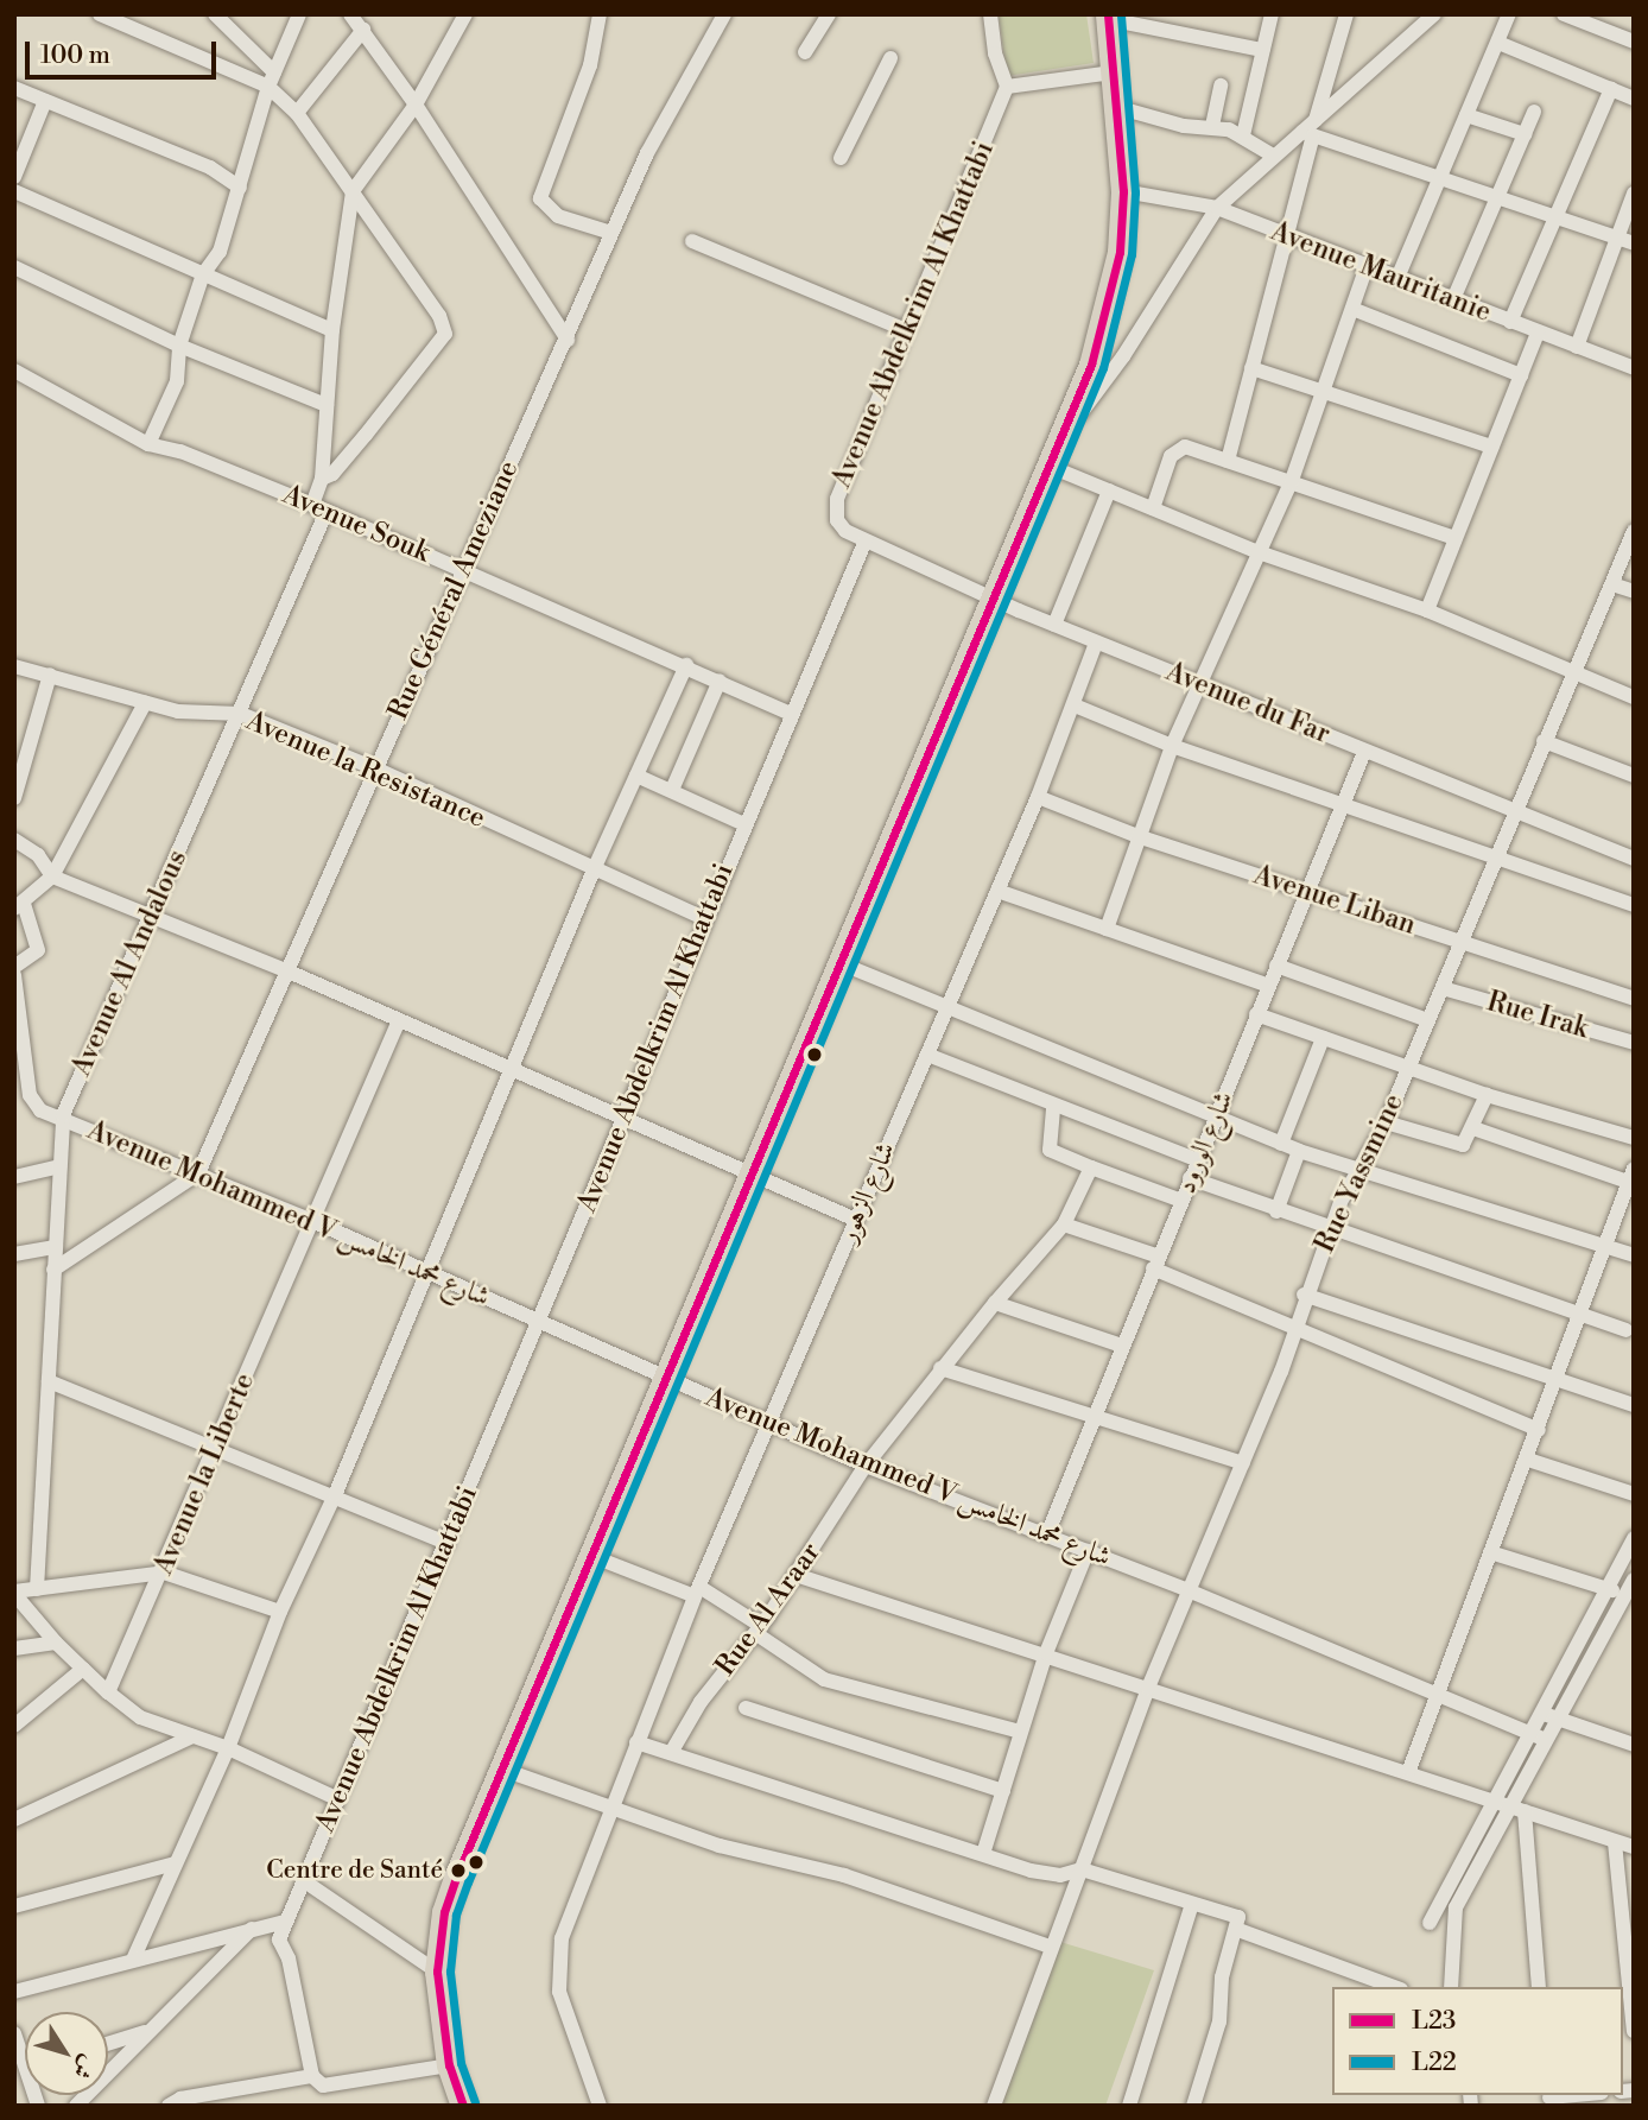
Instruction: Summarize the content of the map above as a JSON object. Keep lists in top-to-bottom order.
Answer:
{
  "streets": {
    "street": [
      "Avenue Mauritanie",
      "Avenue Abdelkrim Al Khattabi",
      "Avenue Souk",
      "Rue Général Ameziane",
      "Avenue du Far",
      "Avenue la Resistance",
      "Avenue Liban",
      "Avenue Al Andalous",
      "Rue Irak",
      "شارع الورود",
      "Rue Yassmine",
      "شارع الزهور",
      "Avenue Mohammed V شارع محمد الخامس",
      "Avenue la Liberte",
      "Rue Al Araar"
    ]
  },
  "crossings": [
    ["Avenue Abdelkrim Al Khattabi", "Avenue Souk"],
    ["Avenue Abdelkrim Al Khattabi", "Avenue du Far"],
    ["Avenue Abdelkrim Al Khattabi", "Avenue la Resistance"],
    ["Avenue Abdelkrim Al Khattabi", "Avenue Mohammed V شارع محمد الخامس"],
    ["Avenue Souk", "Rue Général Ameziane"],
    ["Avenue Souk", "Avenue Al Andalous"],
    ["Rue Général Ameziane", "Avenue la Resistance"],
    ["Rue Général Ameziane", "Avenue Mohammed V شارع محمد الخامس"],
    ["Avenue du Far", "شارع الورود"],
    ["Avenue du Far", "Rue Yassmine"],
    ["Avenue du Far", "شارع الزهور"],
    ["Avenue la Resistance", "Avenue Al Andalous"],
    ["Avenue Liban", "شارع الورود"],
    ["Avenue Liban", "Rue Yassmine"],
    ["Avenue Liban", "شارع الزهور"],
    ["Avenue Al Andalous", "Avenue Mohammed V شارع محمد الخامس"],
    ["Rue Irak", "Rue Yassmine"],
    ["شارع الورود", "Avenue Mohammed V شارع محمد الخامس"],
    ["Rue Yassmine", "Avenue Mohammed V شارع محمد الخامس"],
    ["شارع الزهور", "Avenue Mohammed V شارع محمد الخامس"],
    ["Avenue Mohammed V شارع محمد الخامس", "Avenue la Liberte"],
    ["Avenue Mohammed V شارع محمد الخامس", "Rue Al Araar"]
  ],
  "places": ["Centre de Santé"],
  "lines": ["transit line L23", "transit line L22"],
  "legend": ["L23", "L22"],
  "scale_bar": "100 m",
  "north": "bottom right"
}
